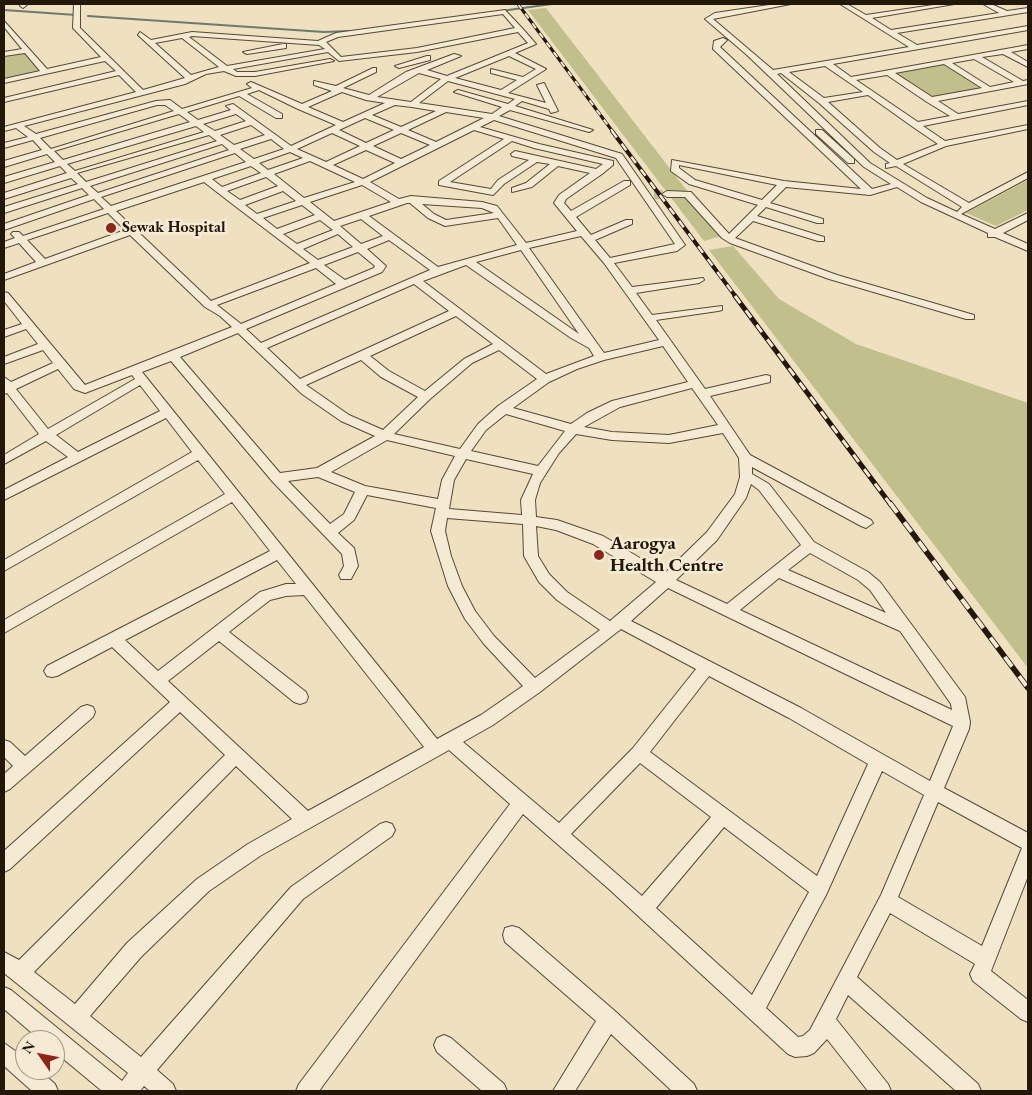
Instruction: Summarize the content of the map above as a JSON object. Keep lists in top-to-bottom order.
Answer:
{
  "places": ["Sewak Hospital", "Aarogya Health Centre"],
  "north": "top left"
}
